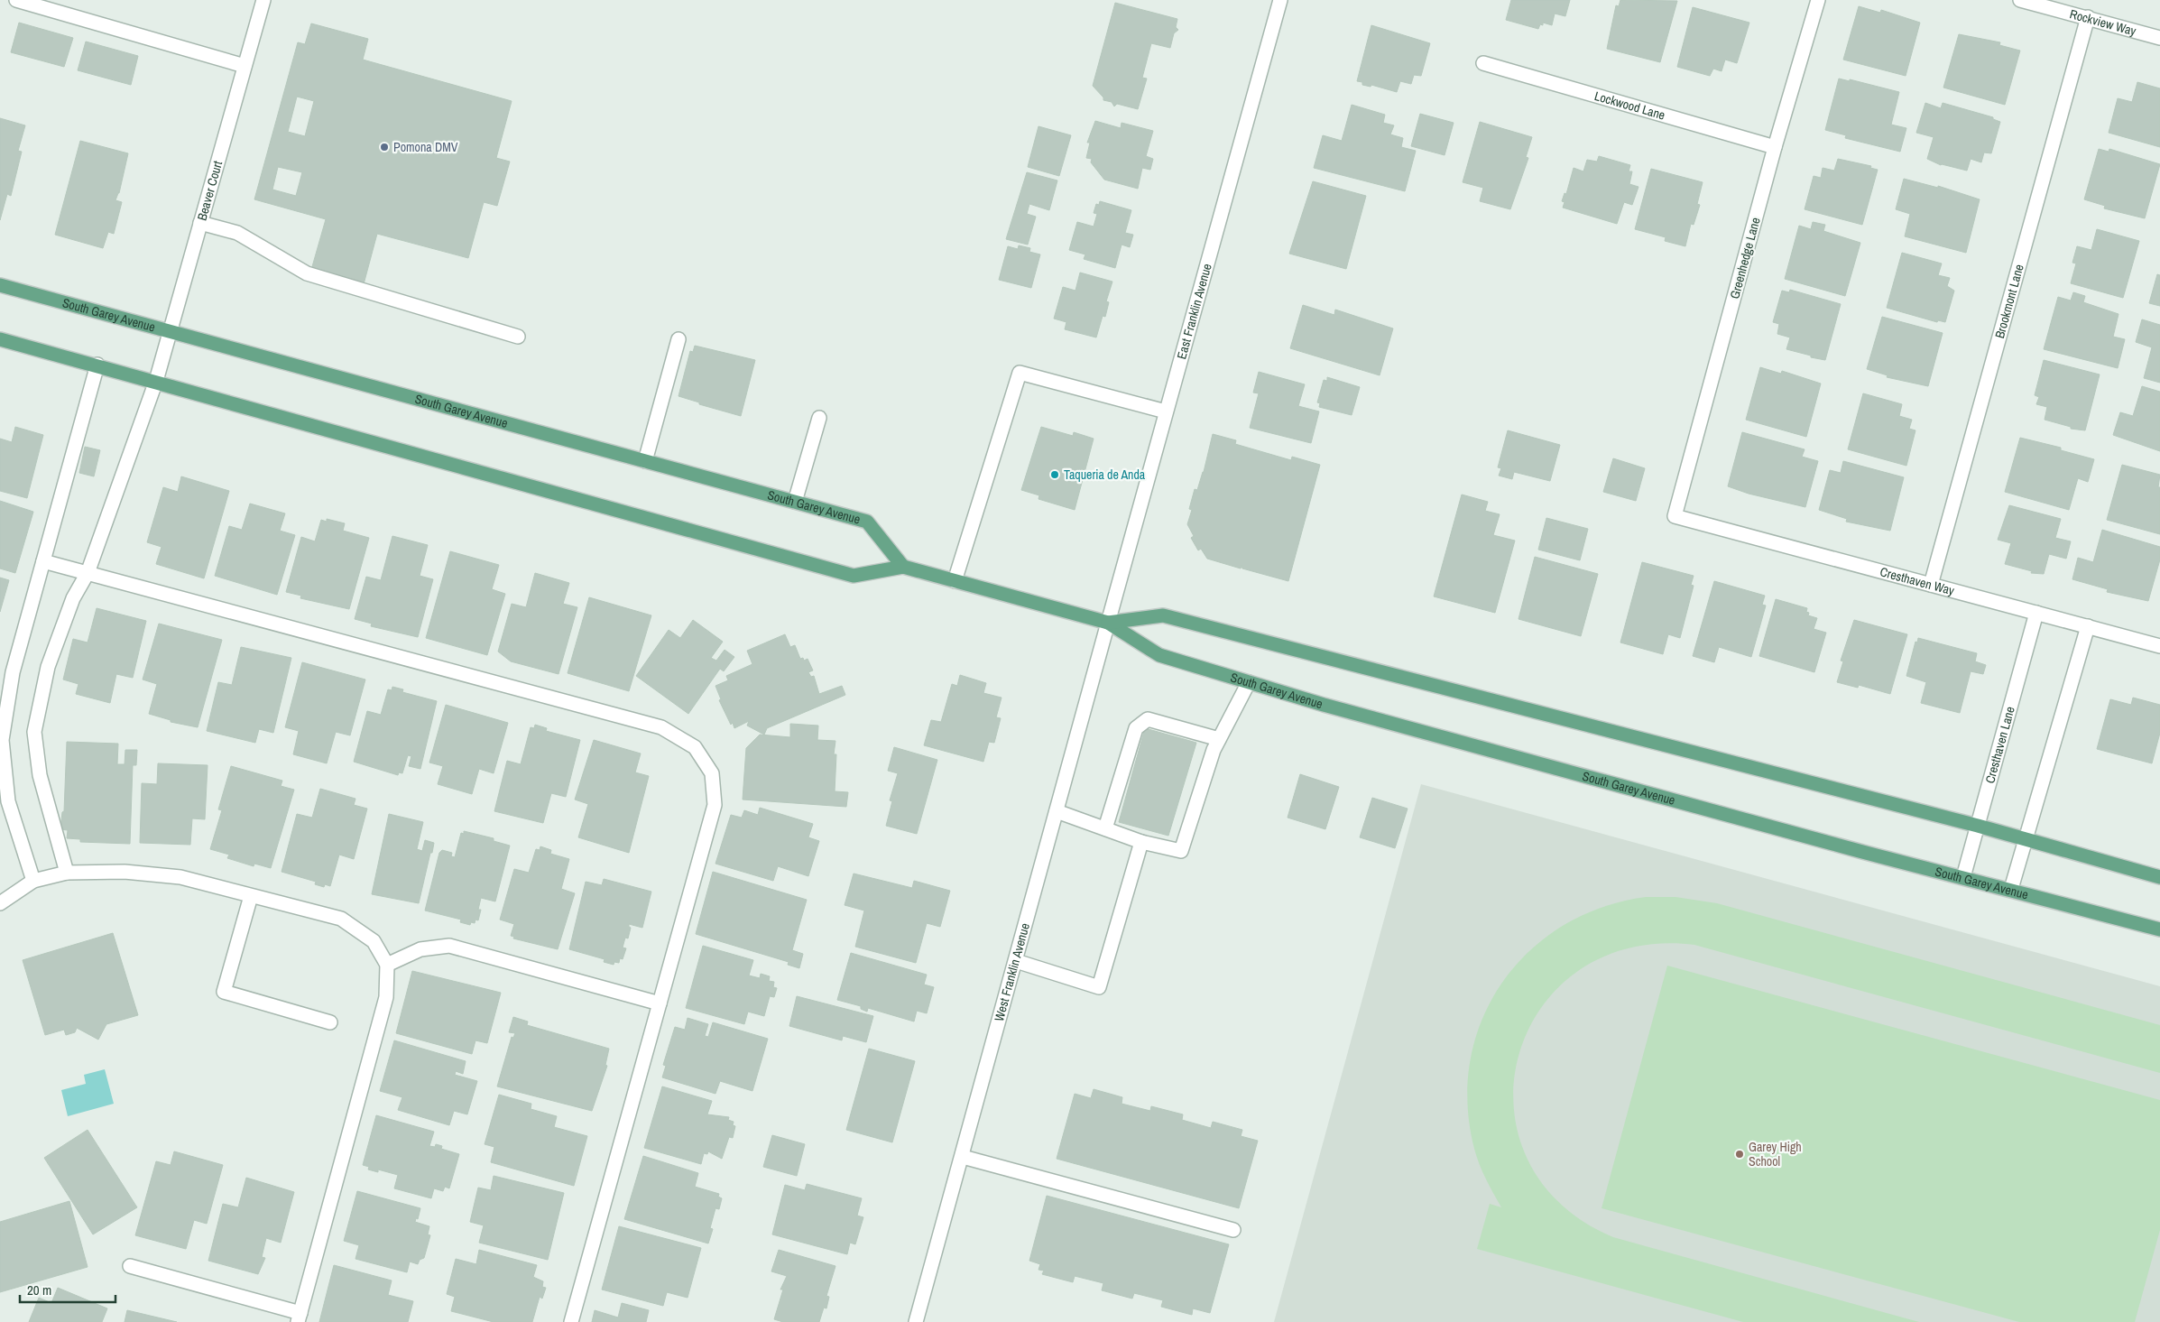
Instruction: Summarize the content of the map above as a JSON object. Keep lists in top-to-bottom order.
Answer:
{
  "streets": {
    "main road": ["South Garey Avenue"],
    "street": [
      "Rockview Way",
      "Lockwood Lane",
      "Beaver Court",
      "Greenhedge Lane",
      "Brookmont Lane",
      "East Franklin Avenue",
      "Cresthaven Way",
      "Cresthaven Lane",
      "West Franklin Avenue"
    ]
  },
  "crossings": [
    ["Rockview Way", "Brookmont Lane"],
    ["Lockwood Lane", "Greenhedge Lane"],
    ["Beaver Court", "South Garey Avenue"],
    ["Greenhedge Lane", "Cresthaven Way"],
    ["Brookmont Lane", "Cresthaven Way"],
    ["East Franklin Avenue", "South Garey Avenue"],
    ["East Franklin Avenue", "West Franklin Avenue"],
    ["South Garey Avenue", "Cresthaven Lane"],
    ["South Garey Avenue", "West Franklin Avenue"],
    ["Cresthaven Way", "Cresthaven Lane"]
  ],
  "places": ["Pomona DMV", "Taqueria de Anda", "Garey High School"],
  "scale_bar": "20 m"
}
